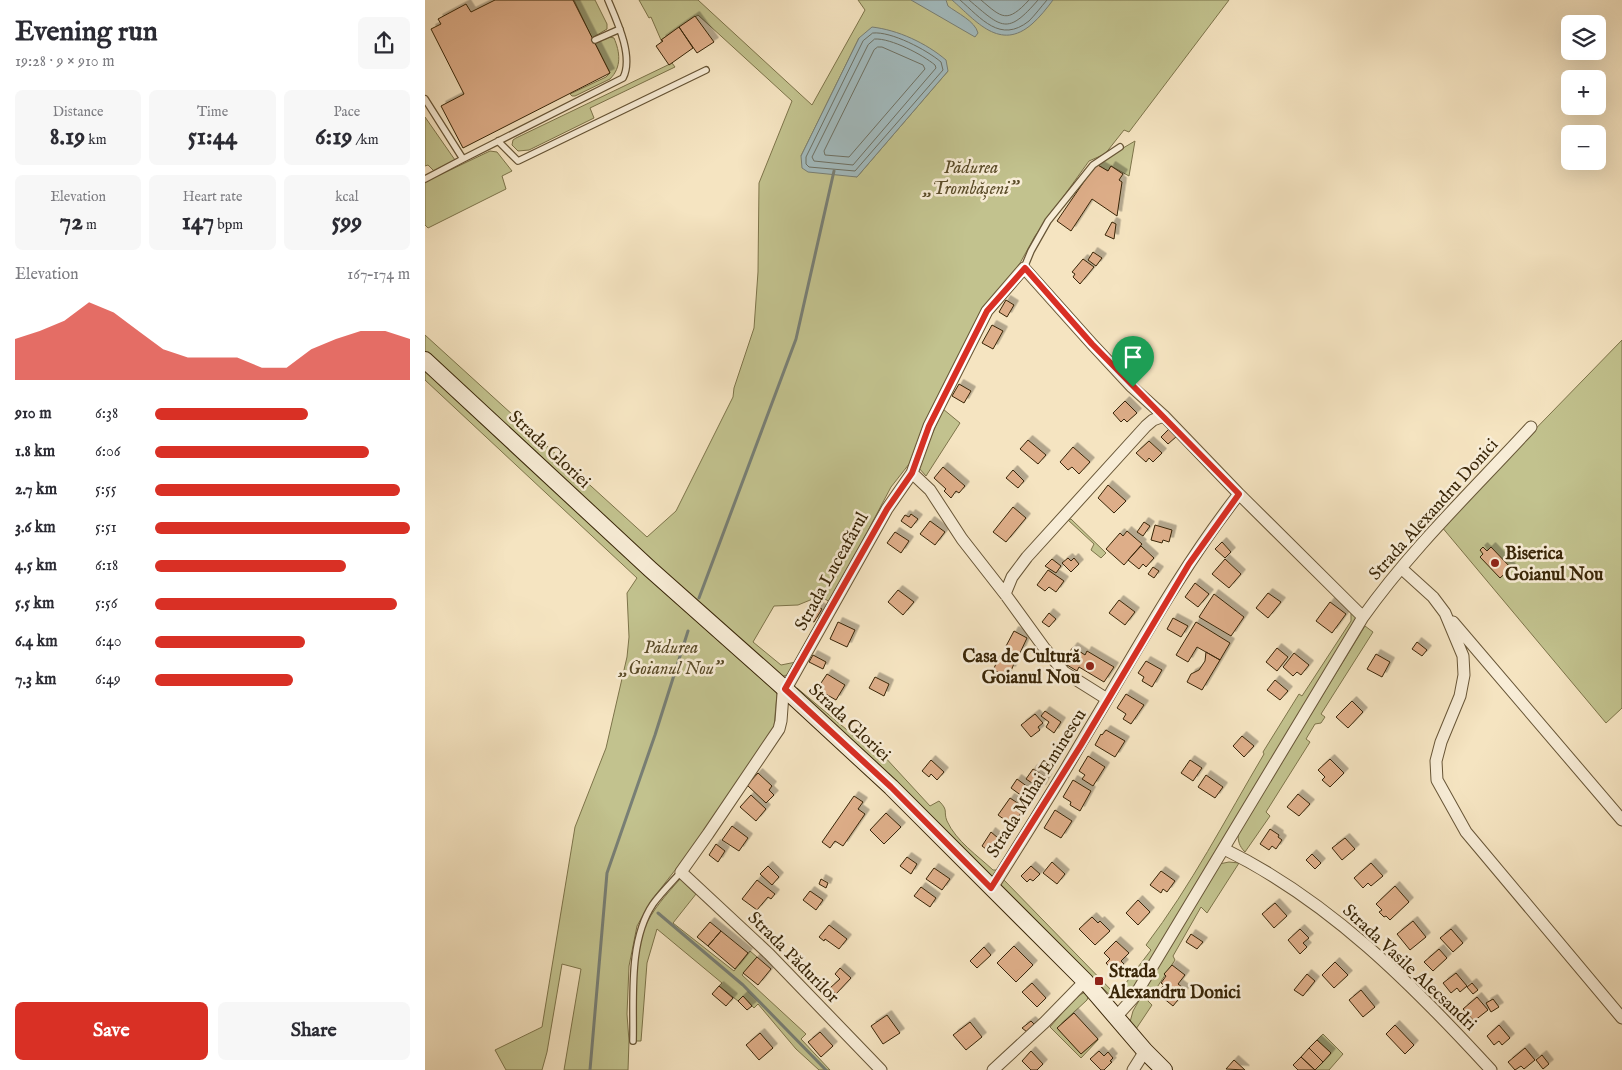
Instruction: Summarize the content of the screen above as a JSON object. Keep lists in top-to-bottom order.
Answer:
{
  "streets": {
    "street": [
      "Strada Gloriei",
      "Strada Alexandru Donici",
      "Strada Luceafărul",
      "Strada Mihai Eminescu",
      "Strada Pădurilor",
      "Strada Vasile Alecsandri"
    ]
  },
  "crossings": [
    ["Strada Gloriei", "Strada Alexandru Donici"],
    ["Strada Gloriei", "Strada Luceafărul"],
    ["Strada Gloriei", "Strada Mihai Eminescu"],
    ["Strada Alexandru Donici", "Strada Vasile Alecsandri"]
  ],
  "parks": ["Pădurea „Trombășeni”", "Pădurea „Goianul Nou”"],
  "places": {
    "other": ["Biserica Goianul Nou", "Casa de Cultură Goianul Nou"],
    "transit": ["Strada Alexandru Donici"]
  },
  "page": {
    "heading": ["Evening run", "19:28 · 9 × 910 m"],
    "map_buttons": ["+", "−"],
    "stats": [
      ["Distance", "8.19 km"],
      ["Time", "51:44"],
      ["Pace", "6:19 /km"],
      ["Elevation", "72 m"],
      ["Heart rate", "147 bpm"],
      ["kcal", "599"]
    ],
    "chart": ["Elevation", "167–174 m"],
    "list": [
      {
        "name": "910 m",
        "note": "6:38"
      },
      {
        "name": "1.8 km",
        "note": "6:06"
      },
      {
        "name": "2.7 km",
        "note": "5:55"
      },
      {
        "name": "3.6 km",
        "note": "5:51"
      },
      {
        "name": "4.5 km",
        "note": "6:18"
      },
      {
        "name": "5.5 km",
        "note": "5:56"
      },
      {
        "name": "6.4 km",
        "note": "6:40"
      },
      {
        "name": "7.3 km",
        "note": "6:49"
      }
    ],
    "buttons": ["Save", "Share"]
  }
}
